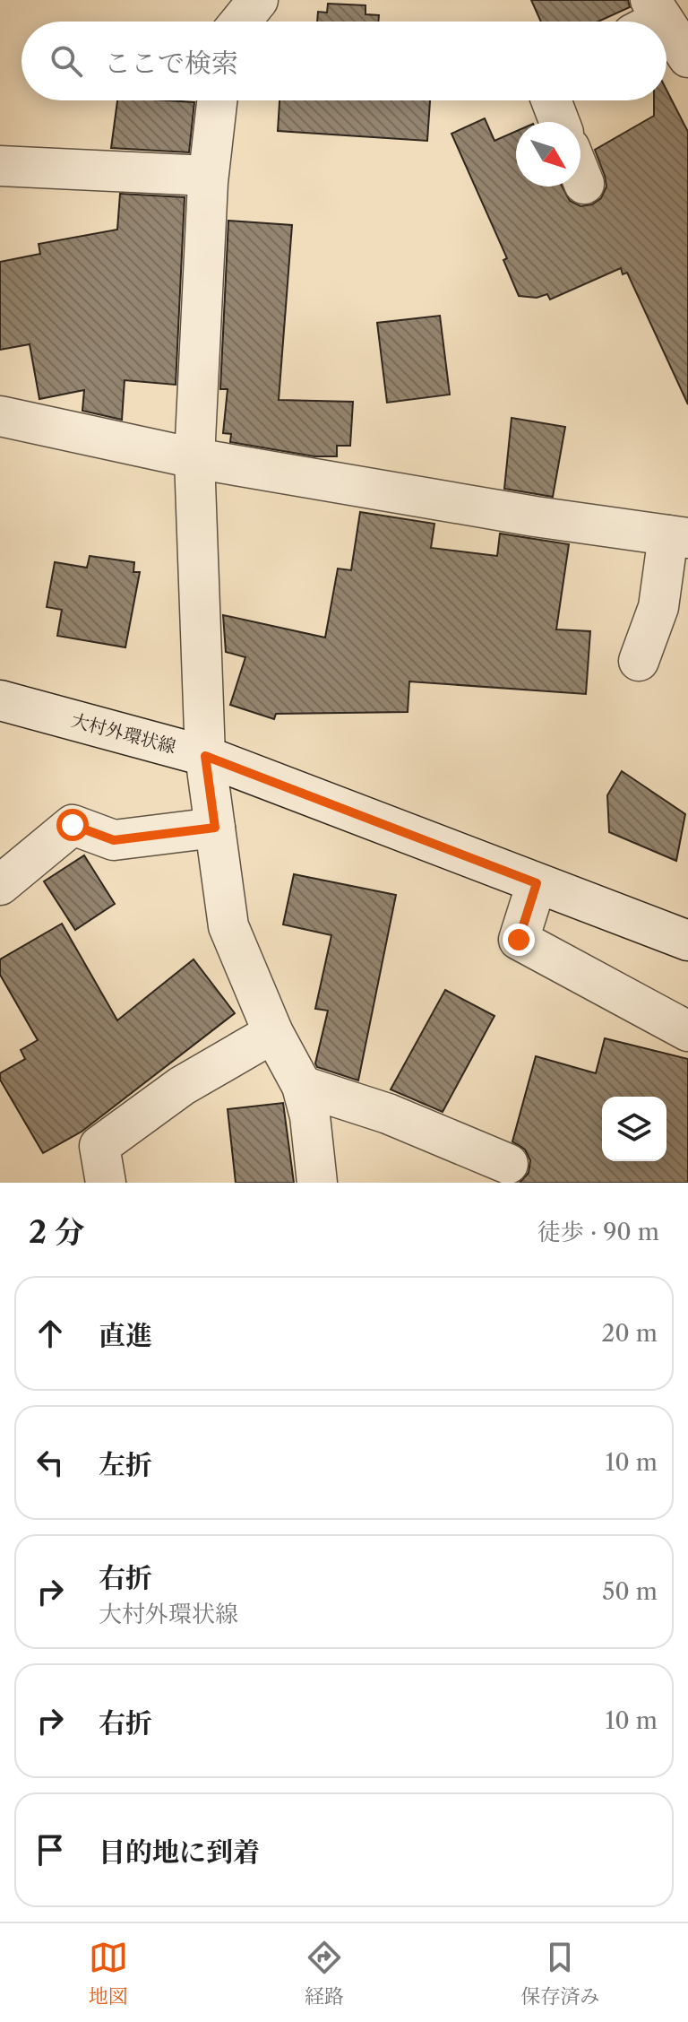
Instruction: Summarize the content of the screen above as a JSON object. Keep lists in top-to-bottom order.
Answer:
{
  "streets": {
    "street": ["大村外環状線"]
  },
  "north": "bottom right",
  "page": {
    "search": "ここで検索",
    "heading": ["2 分", "徒歩 · 90 m"],
    "list": [
      ["直進", "20 m"],
      ["左折", "10 m"],
      ["右折", "大村外環状線", "50 m"],
      ["右折", "10 m"],
      "目的地に到着"
    ],
    "nav": ["地図", "経路", "保存済み"]
  }
}
